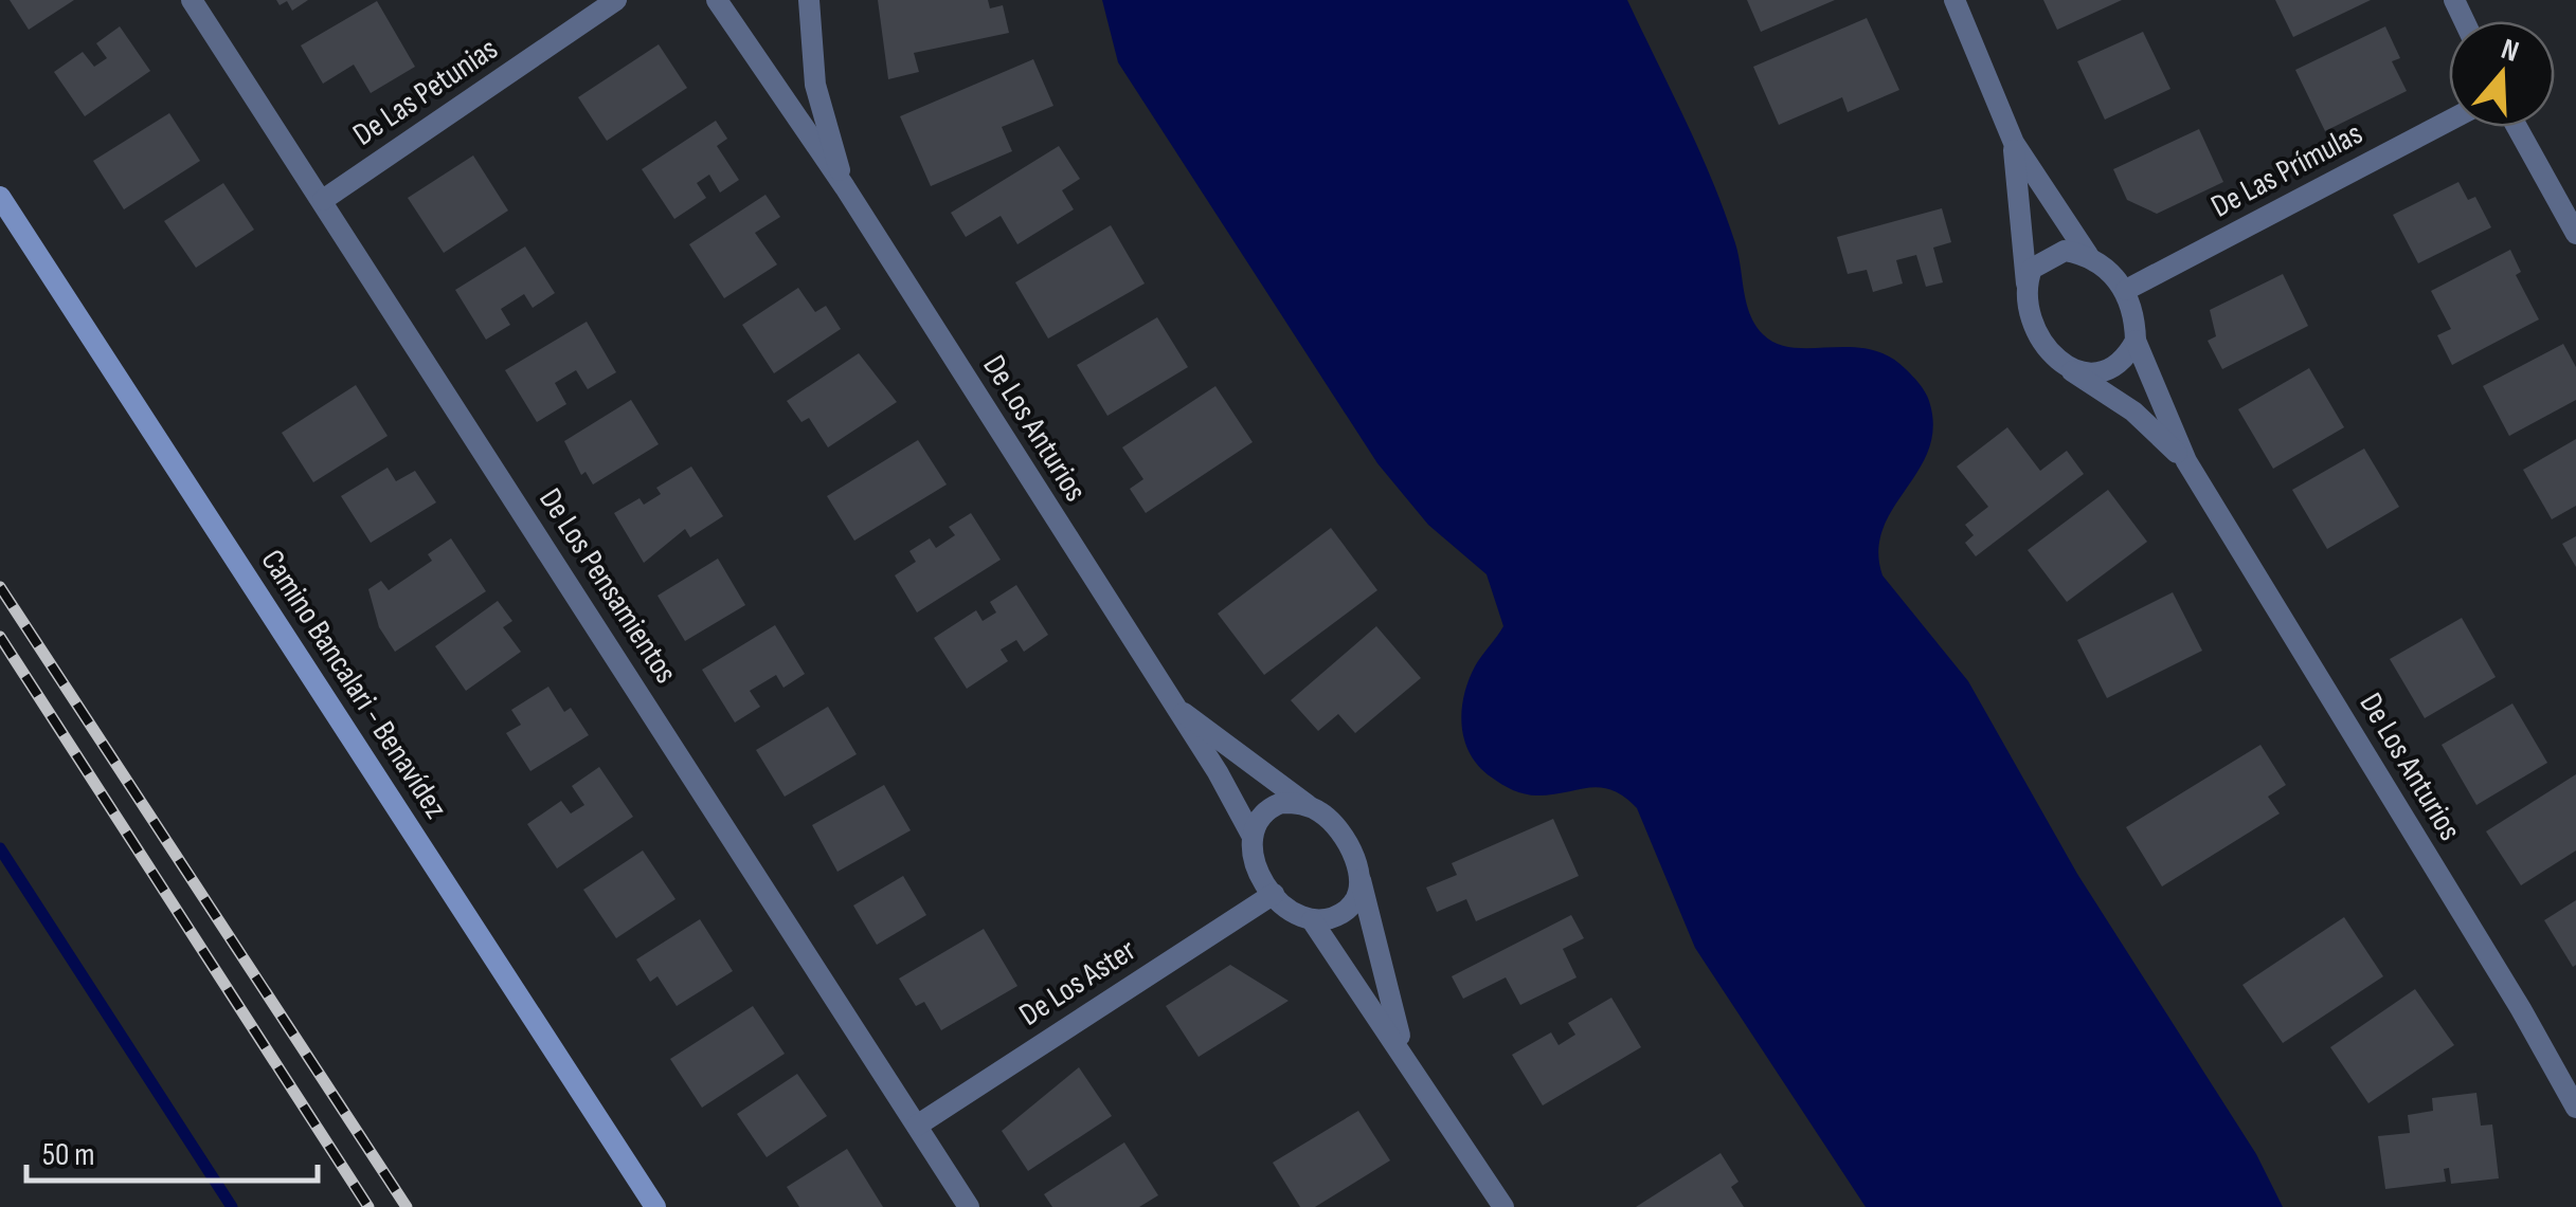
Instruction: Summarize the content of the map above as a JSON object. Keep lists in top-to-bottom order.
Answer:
{
  "streets": {
    "main road": ["Camino Bancalari - Benavídez"],
    "street": [
      "De Las Petunias",
      "De Las Prímulas",
      "De Los Anturios",
      "De Los Pensamientos",
      "De Los Aster"
    ]
  },
  "crossings": [
    ["De Las Petunias", "De Los Pensamientos"],
    ["De Los Anturios", "De Los Aster"],
    ["De Los Pensamientos", "De Los Aster"]
  ],
  "scale_bar": "50 m",
  "north": "top"
}
